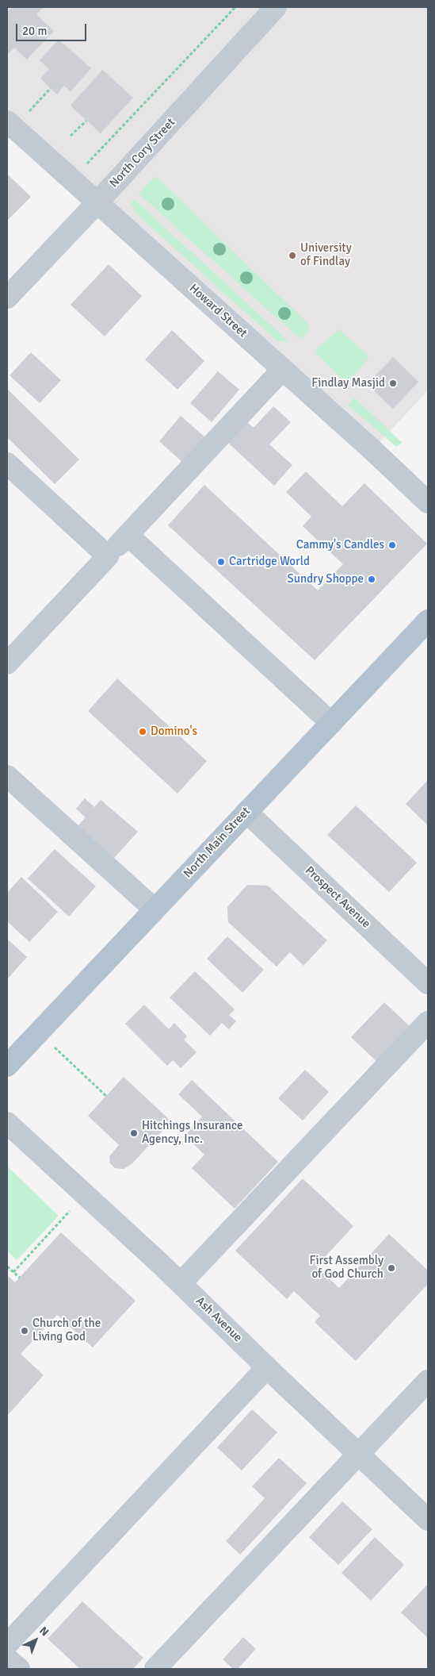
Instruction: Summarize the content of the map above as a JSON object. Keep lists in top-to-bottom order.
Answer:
{
  "streets": {
    "main road": ["North Main Street"],
    "street": [
      "North Cory Street",
      "Howard Street",
      "Prospect Avenue",
      "Ash Avenue"
    ]
  },
  "crossings": [
    ["North Cory Street", "Howard Street"],
    ["North Main Street", "Prospect Avenue"]
  ],
  "places": [
    "University of Findlay",
    "Findlay Masjid",
    "Cammy's Candles",
    "Cartridge World",
    "Sundry Shoppe",
    "Domino's",
    "Hitchings Insurance Agency, Inc.",
    "First Assembly of God Church",
    "Church of the Living God"
  ],
  "scale_bar": "20 m",
  "north": "top right"
}
